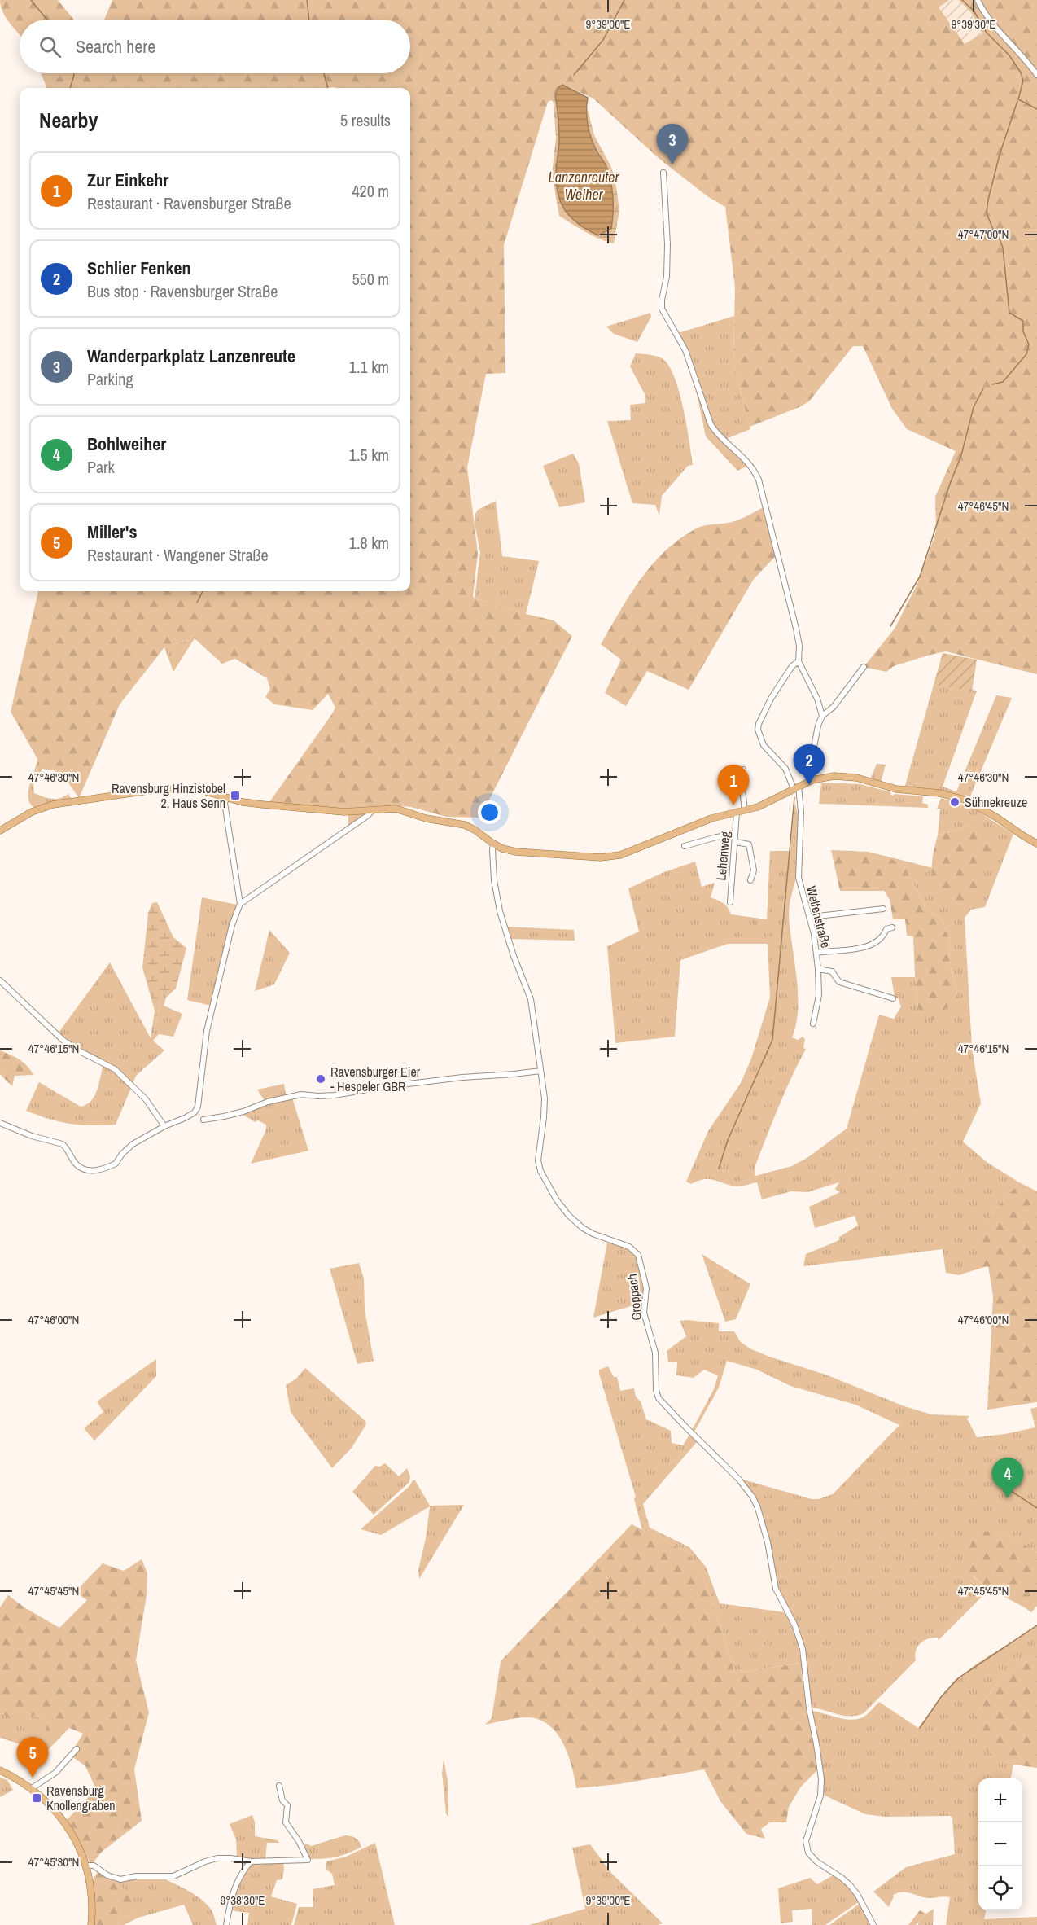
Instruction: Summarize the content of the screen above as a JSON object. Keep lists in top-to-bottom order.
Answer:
{
  "streets": {
    "street": ["Lehenweg", "Welfenstraße", "Groppach"]
  },
  "water": ["Lanzenreuter Weiher"],
  "places": {
    "transit": ["Ravensburg Hinzistobel 2, Haus Senn", "Ravensburg Knollengraben"],
    "other": ["Sühnekreuze", "Ravensburger Eier - Hespeler GBR"]
  },
  "page": {
    "search": "Search here",
    "heading": ["Nearby", "5 results"],
    "pins": [
      "3",
      "2",
      "1",
      "4",
      "5"
    ],
    "list": [
      {
        "mark": "1",
        "name": "Zur Einkehr",
        "note": "Restaurant · Ravensburger Straße",
        "value": "420 m"
      },
      {
        "mark": "2",
        "name": "Schlier Fenken",
        "note": "Bus stop · Ravensburger Straße",
        "value": "550 m"
      },
      {
        "mark": "3",
        "name": "Wanderparkplatz Lanzenreute",
        "note": "Parking",
        "value": "1.1 km"
      },
      {
        "mark": "4",
        "name": "Bohlweiher",
        "note": "Park",
        "value": "1.5 km"
      },
      {
        "mark": "5",
        "name": "Miller's",
        "note": "Restaurant · Wangener Straße",
        "value": "1.8 km"
      }
    ],
    "map_buttons": ["+", "−"]
  },
  "coordinates": [
    "9°39'00\"E",
    "9°39'30\"E",
    "47°47'00\"N",
    "47°46'45\"N",
    "47°46'30\"N",
    "47°46'15\"N",
    "47°46'00\"N",
    "47°45'45\"N",
    "47°45'30\"N",
    "9°38'30\"E"
  ]
}
